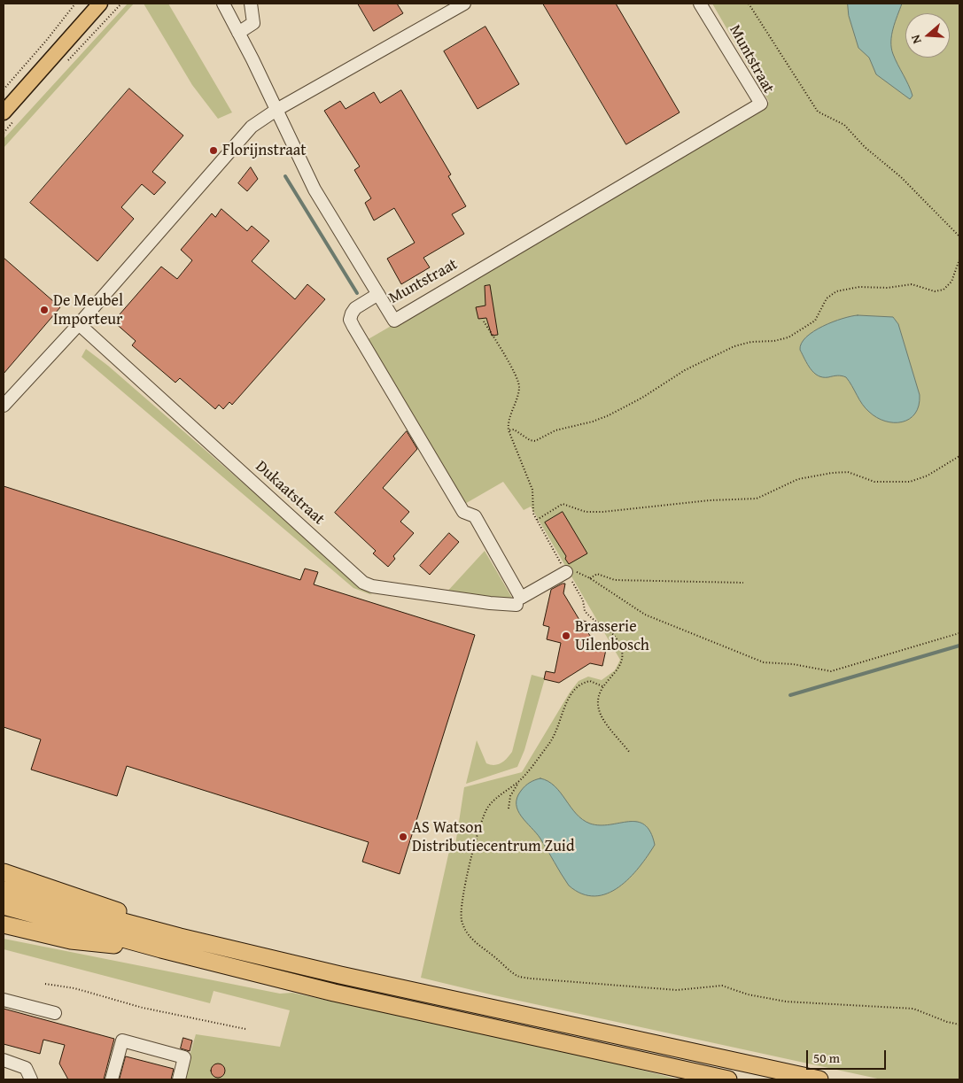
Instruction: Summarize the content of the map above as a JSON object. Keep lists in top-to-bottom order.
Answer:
{
  "streets": {
    "street": ["Muntstraat", "Dukaatstraat"]
  },
  "places": [
    "Florijnstraat",
    "De Meubel Importeur",
    "Brasserie Uilenbosch",
    "AS Watson Distributiecentrum Zuid"
  ],
  "scale_bar": "50 m",
  "north": "left"
}
